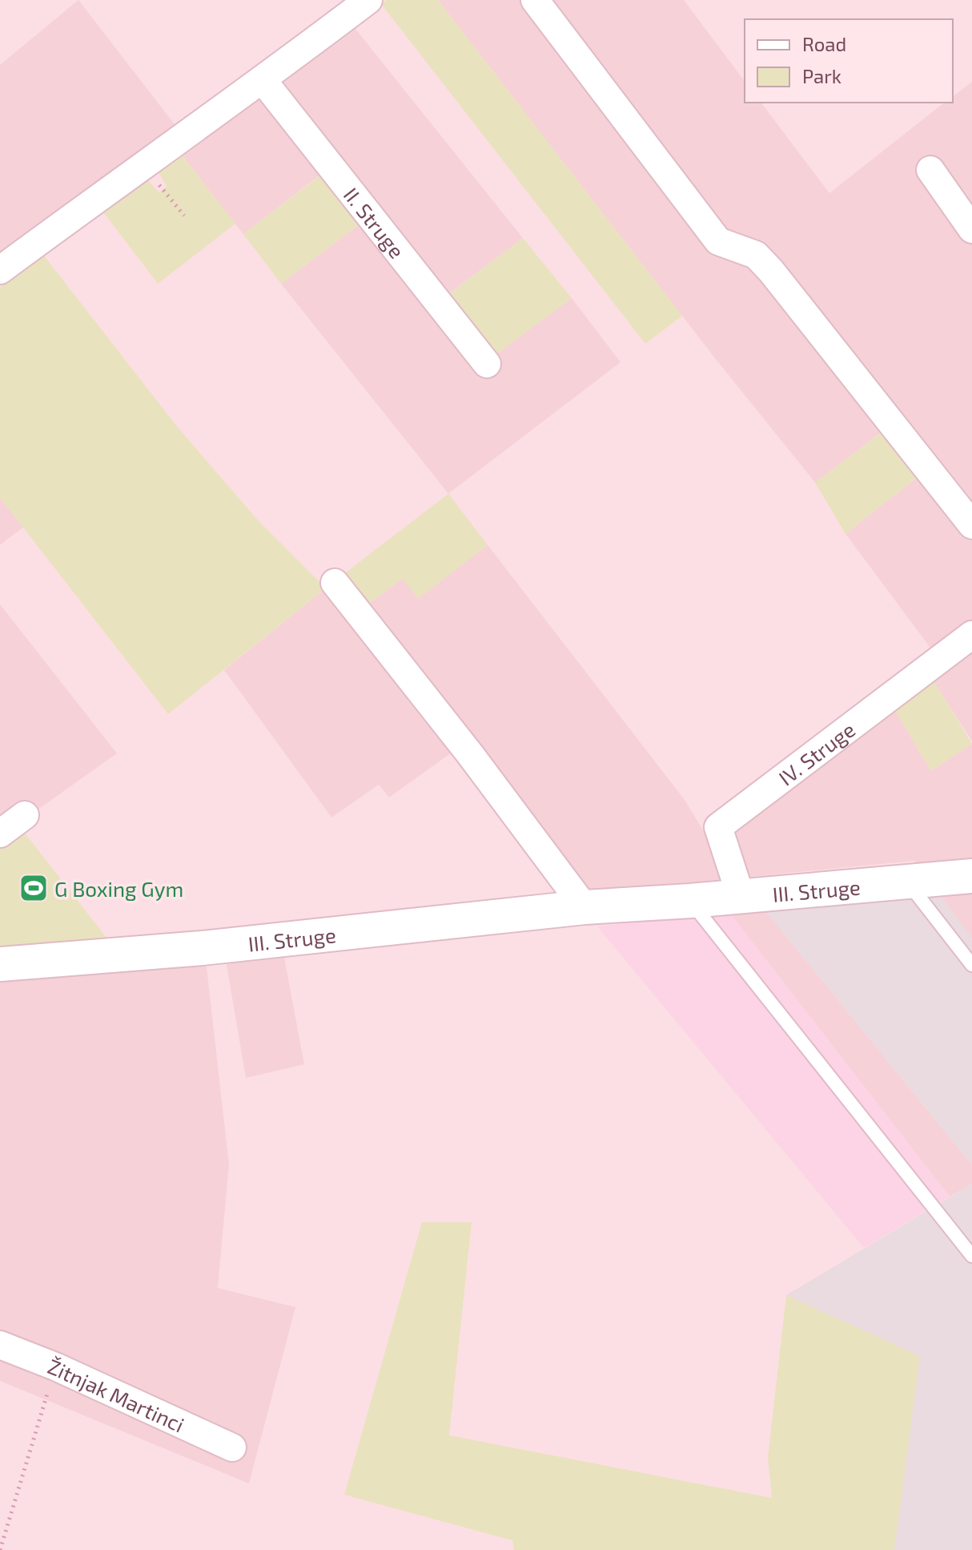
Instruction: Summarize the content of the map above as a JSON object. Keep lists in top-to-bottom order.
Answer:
{
  "streets": {
    "street": [
      "II. Struge",
      "IV. Struge",
      "III. Struge",
      "Žitnjak Martinci"
    ]
  },
  "crossings": [
    ["IV. Struge", "III. Struge"]
  ],
  "places": {
    "sports": ["G Boxing Gym"]
  },
  "legend": ["Road", "Park"]
}
